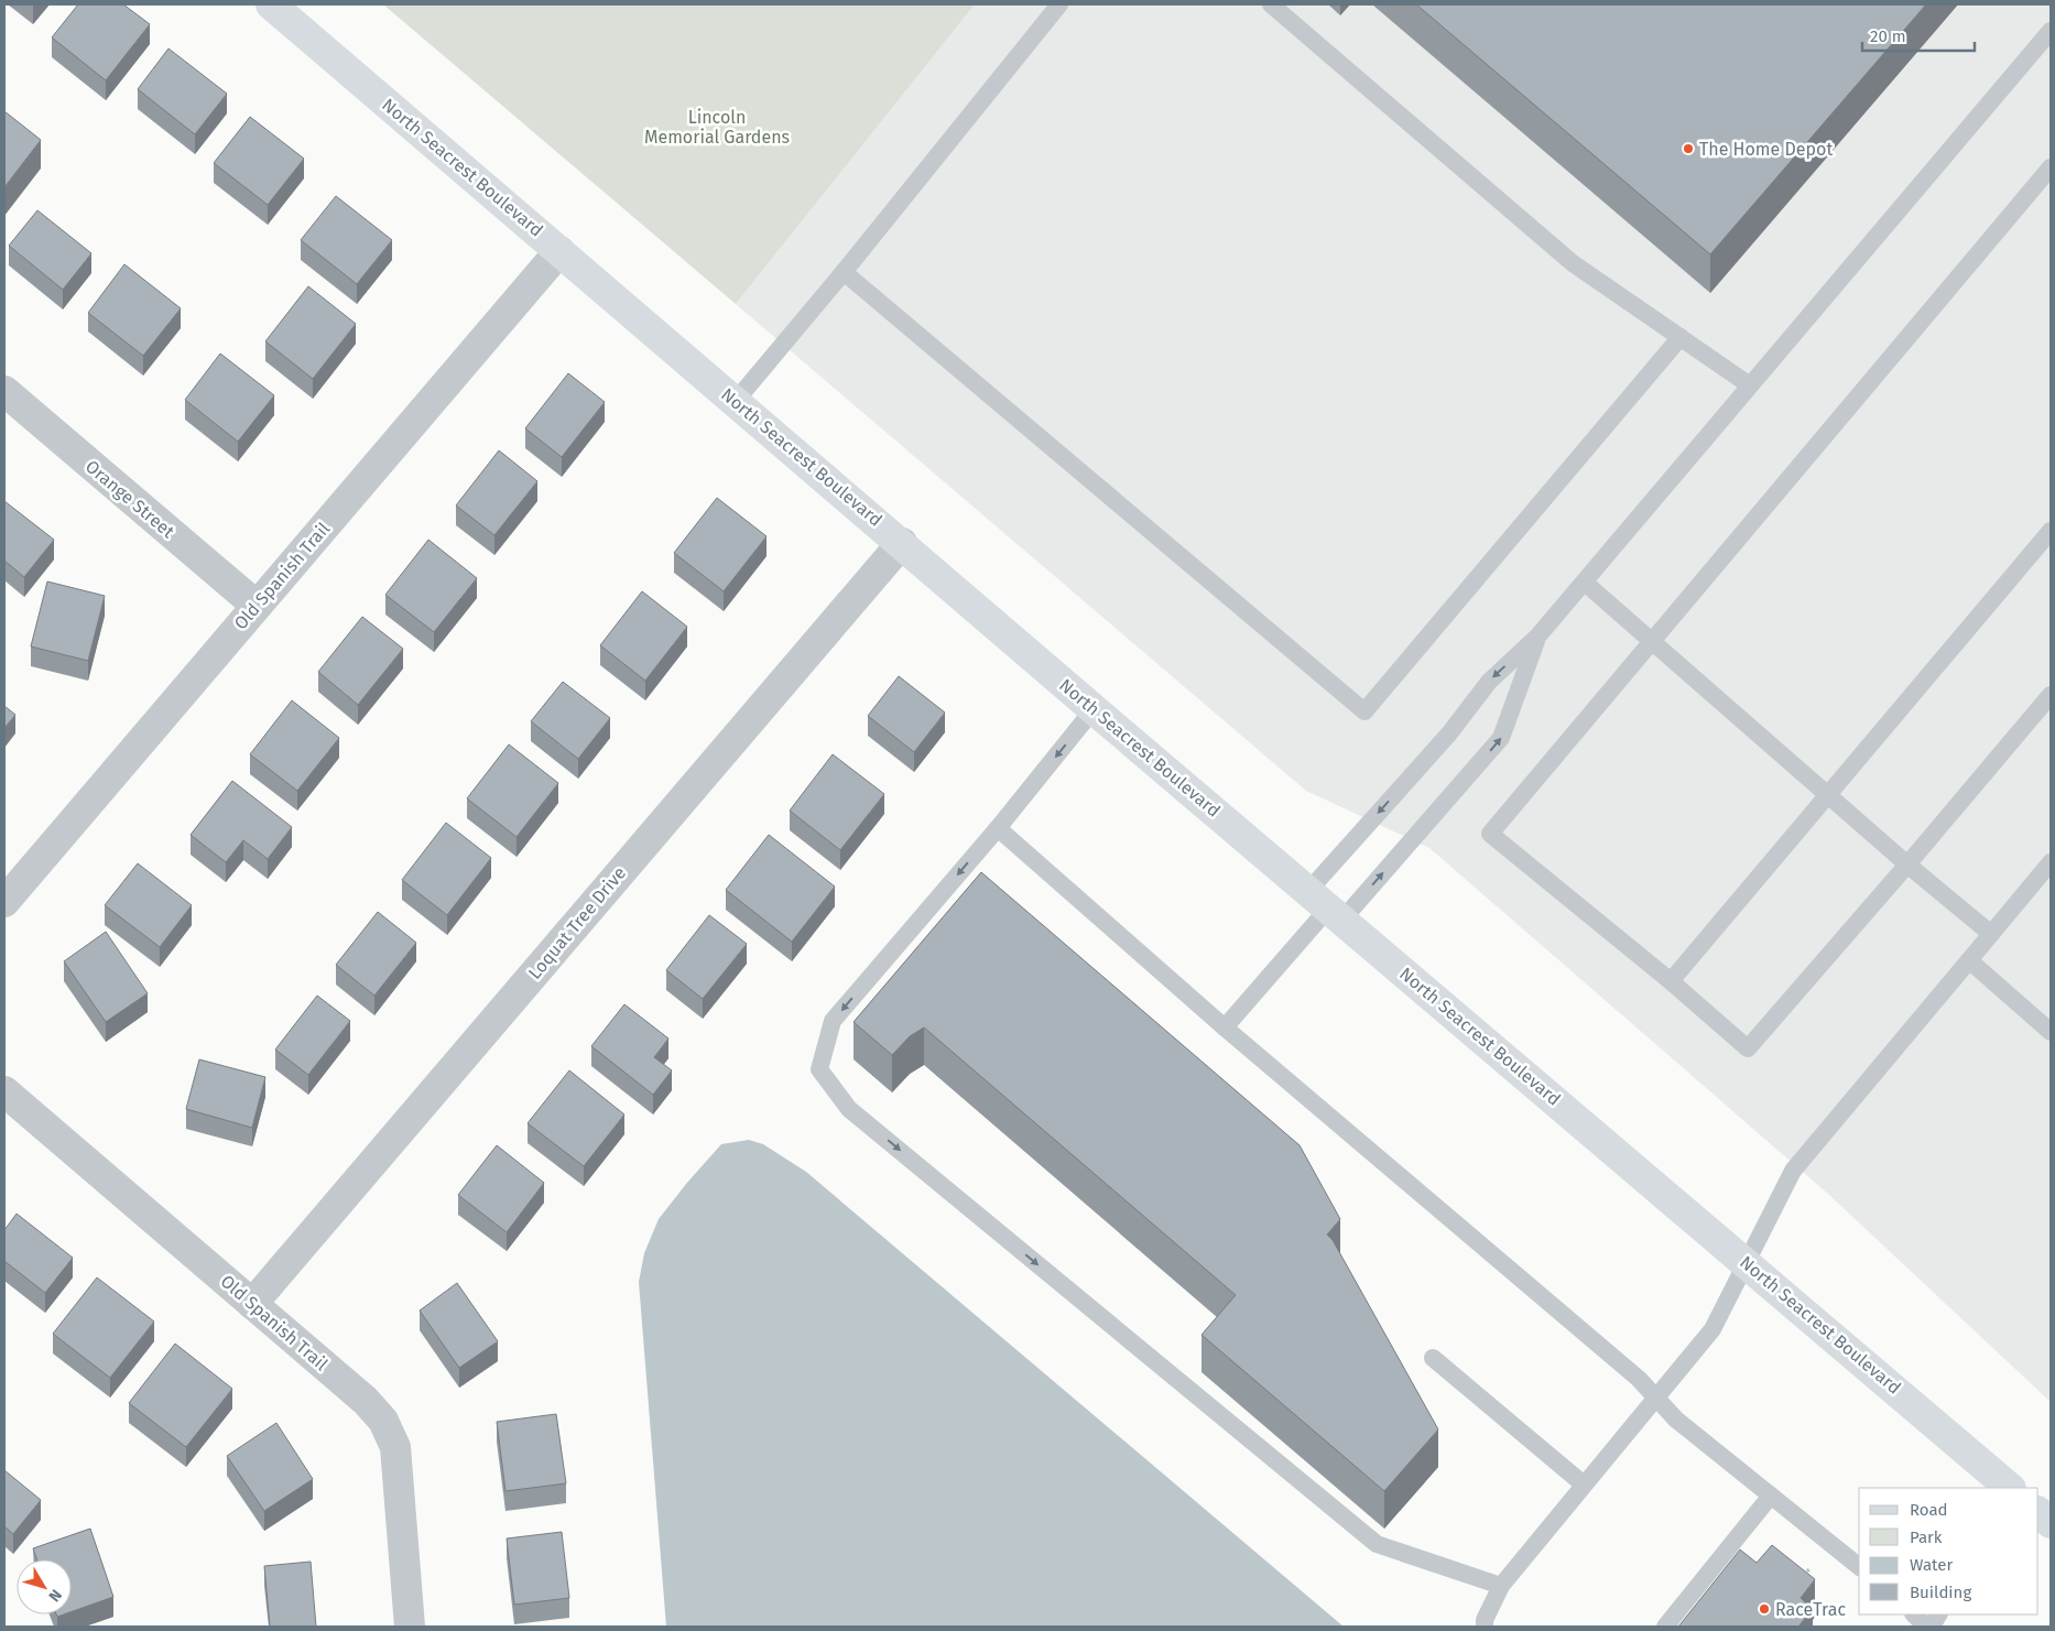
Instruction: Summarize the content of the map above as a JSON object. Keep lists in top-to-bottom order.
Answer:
{
  "streets": {
    "street": [
      "North Seacrest Boulevard",
      "Orange Street",
      "Old Spanish Trail",
      "Loquat Tree Drive"
    ]
  },
  "crossings": [
    ["North Seacrest Boulevard", "Old Spanish Trail"],
    ["North Seacrest Boulevard", "Loquat Tree Drive"],
    ["Orange Street", "Old Spanish Trail"],
    ["Old Spanish Trail", "Loquat Tree Drive"]
  ],
  "parks": ["Lincoln Memorial Gardens"],
  "places": ["The Home Depot", "RaceTrac"],
  "legend": [
    "Road",
    "Park",
    "Water",
    "Building"
  ],
  "scale_bar": "20 m",
  "north": "bottom right"
}
